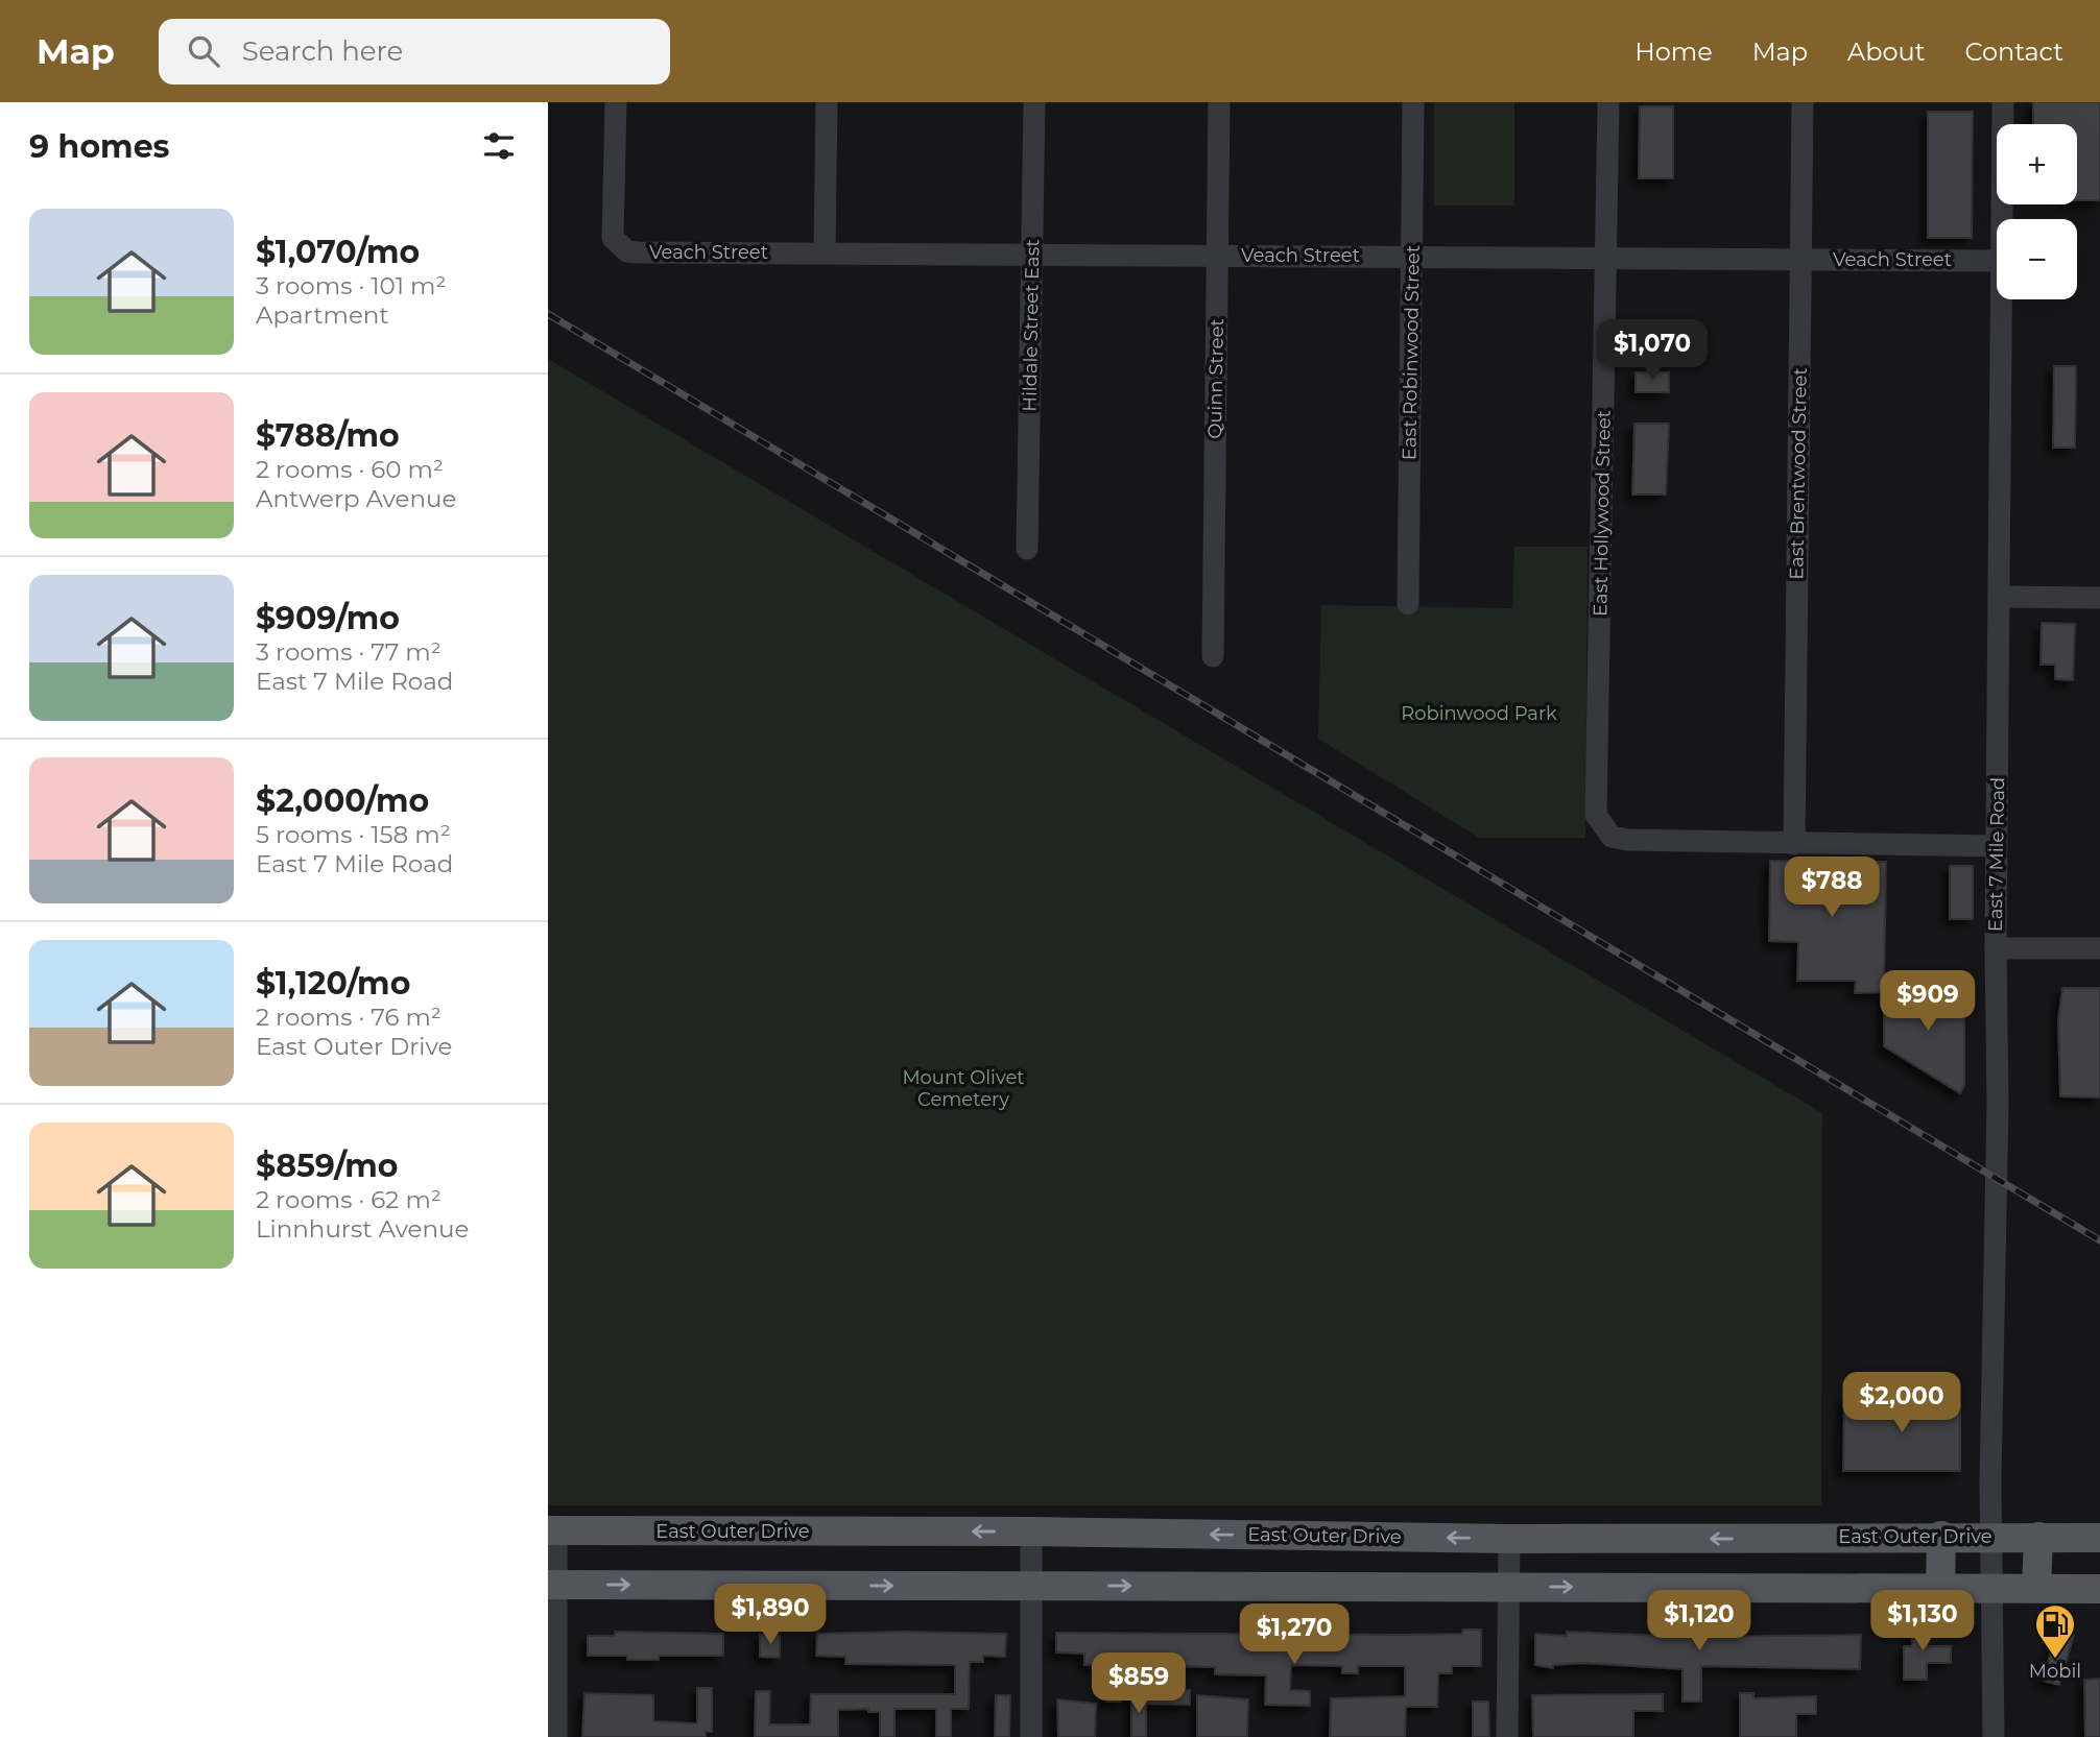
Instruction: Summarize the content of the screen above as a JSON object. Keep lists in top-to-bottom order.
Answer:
{
  "streets": {
    "main road": ["East Outer Drive"],
    "street": [
      "Veach Street",
      "Hildale Street East",
      "East Robinwood Street",
      "Quinn Street",
      "East Brentwood Street",
      "East Hollywood Street",
      "East 7 Mile Road"
    ]
  },
  "crossings": [
    ["Veach Street", "Hildale Street East"],
    ["Veach Street", "East Robinwood Street"],
    ["Veach Street", "Quinn Street"],
    ["Veach Street", "East Brentwood Street"],
    ["Veach Street", "East Hollywood Street"],
    ["East Brentwood Street", "East Hollywood Street"],
    ["East 7 Mile Road", "East Outer Drive"]
  ],
  "parks": ["Robinwood Park", "Mount Olivet Cemetery"],
  "places": {
    "fuel station": ["Mobil"]
  },
  "page": {
    "header": "Map",
    "search": "Search here",
    "nav": [
      "Home",
      "Map",
      "About",
      "Contact"
    ],
    "heading": "9 homes",
    "map_buttons": ["+", "−"],
    "list": [
      {
        "name": "$1,070/mo",
        "note": "3 rooms · 101 m² · Apartment"
      },
      {
        "name": "$788/mo",
        "note": "2 rooms · 60 m² · Antwerp Avenue"
      },
      {
        "name": "$909/mo",
        "note": "3 rooms · 77 m² · East 7 Mile Road"
      },
      {
        "name": "$2,000/mo",
        "note": "5 rooms · 158 m² · East 7 Mile Road"
      },
      {
        "name": "$1,120/mo",
        "note": "2 rooms · 76 m² · East Outer Drive"
      },
      {
        "name": "$859/mo",
        "note": "2 rooms · 62 m² · Linnhurst Avenue"
      }
    ],
    "price": [
      "$1,070",
      "$788",
      "$909",
      "$2,000",
      "$1,890",
      "$1,120",
      "$1,130",
      "$1,270",
      "$859"
    ]
  }
}
